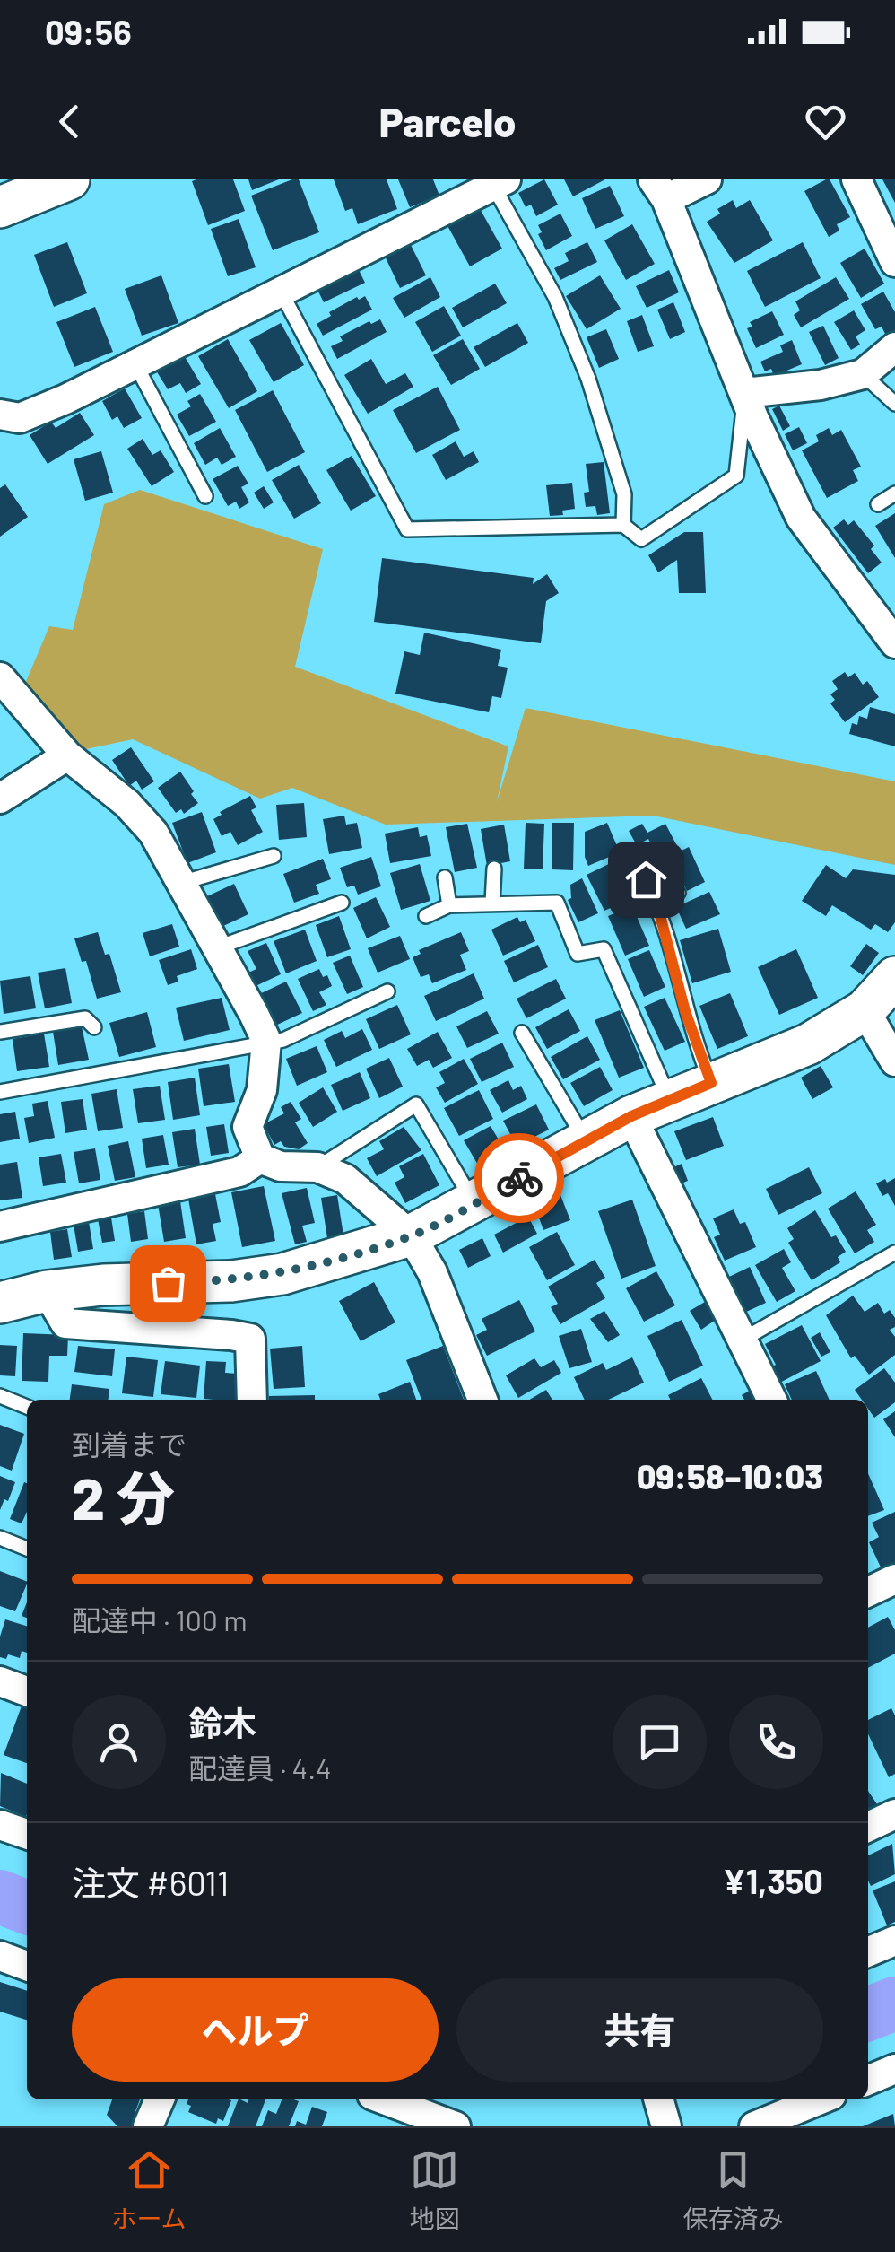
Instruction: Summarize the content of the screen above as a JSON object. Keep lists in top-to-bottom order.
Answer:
{
  "page": {
    "status": "09:56",
    "header": "Parcelo",
    "heading": ["2 分", "到着まで", "09:58–10:03"],
    "panel": [
      "鈴木",
      "配達員 · 4.4",
      "注文 #6011",
      "¥1,350"
    ],
    "bar": "配達中 · 100 m",
    "buttons": ["ヘルプ", "共有"],
    "tabs": ["ホーム", "地図", "保存済み"]
  }
}
